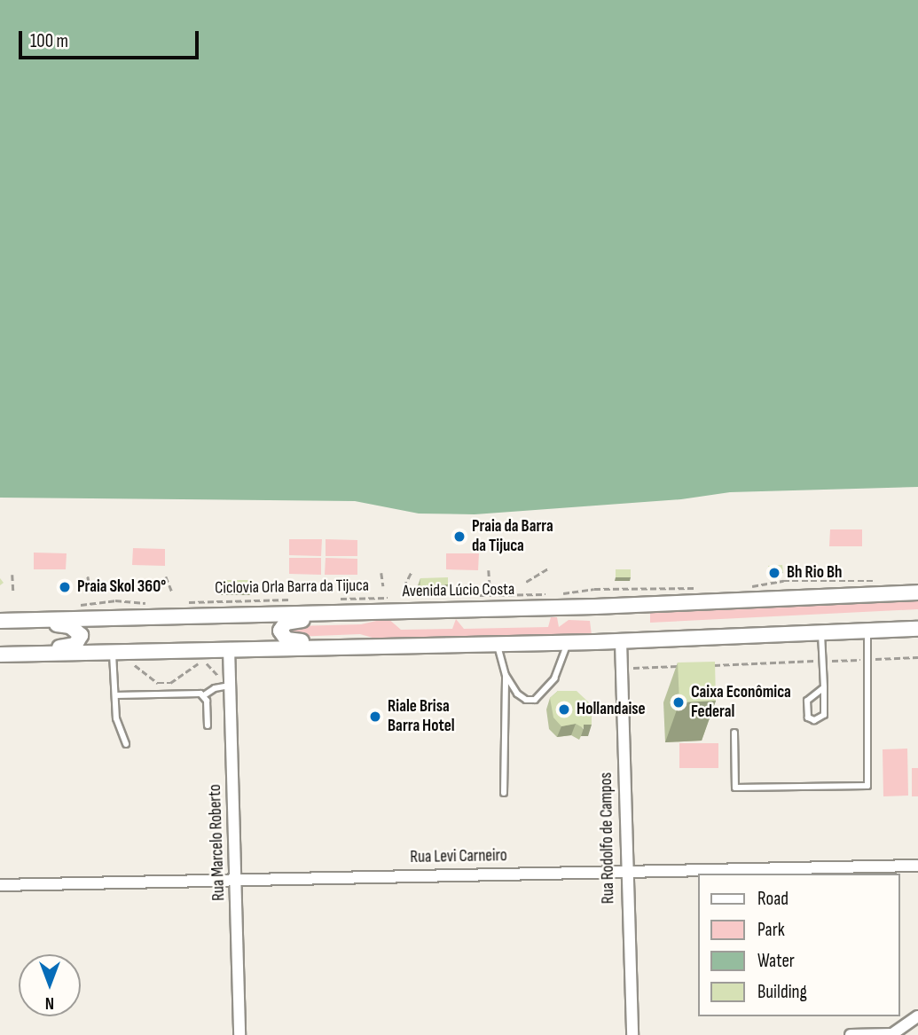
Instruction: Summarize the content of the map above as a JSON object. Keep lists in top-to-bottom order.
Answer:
{
  "streets": {
    "main road": ["Avenida Lúcio Costa"],
    "street": ["Rua Rodolfo de Campos", "Rua Marcelo Roberto", "Rua Levi Carneiro"],
    "path": ["Ciclovia Orla Barra da Tijuca"]
  },
  "crossings": [
    ["Rua Rodolfo de Campos", "Rua Levi Carneiro"],
    ["Rua Marcelo Roberto", "Rua Levi Carneiro"]
  ],
  "places": [
    "Praia da Barra da Tijuca",
    "Bh Rio Bh",
    "Praia Skol 360°",
    "Caixa Econômica Federal",
    "Hollandaise",
    "Riale Brisa Barra Hotel"
  ],
  "legend": [
    "Road",
    "Park",
    "Water",
    "Building"
  ],
  "scale_bar": "100 m",
  "north": "bottom"
}
